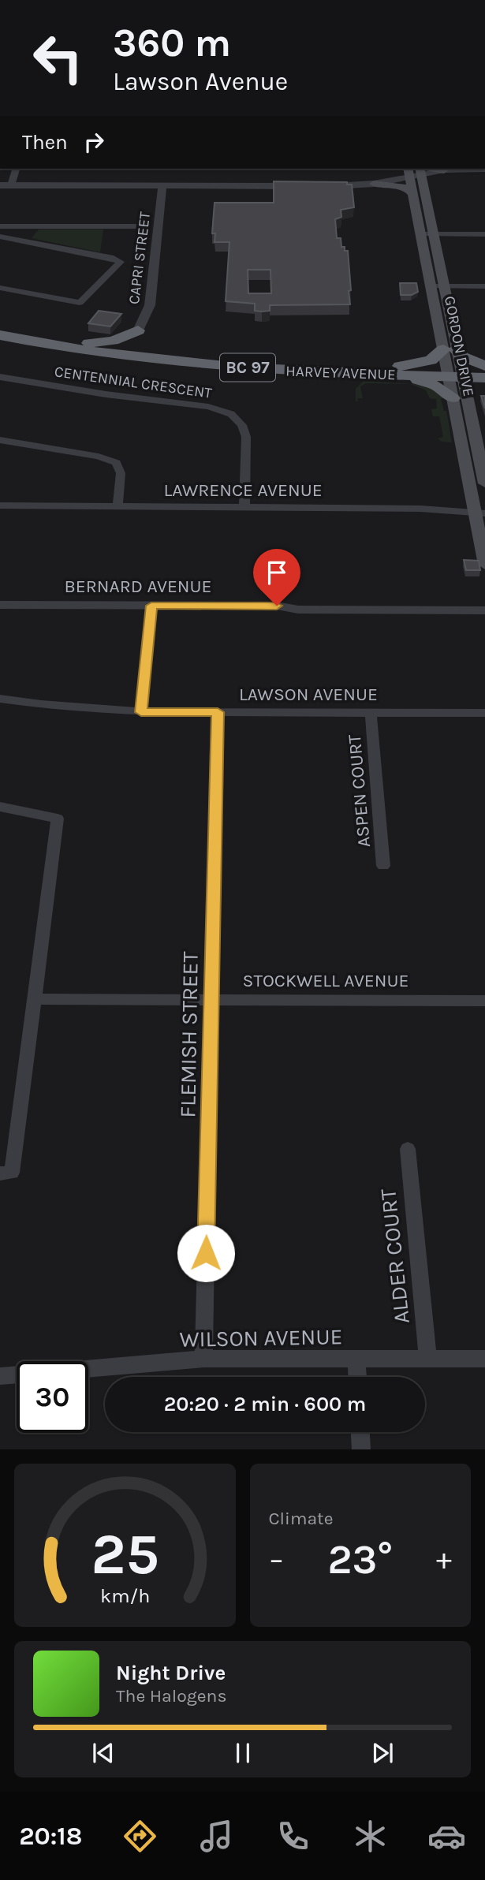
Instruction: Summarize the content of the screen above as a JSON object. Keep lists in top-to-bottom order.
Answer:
{
  "streets": {
    "highway": ["BC 97", "HARVEY AVENUE"],
    "main road": ["GORDON DRIVE"],
    "street": [
      "CAPRI STREET",
      "CENTENNIAL CRESCENT",
      "LAWRENCE AVENUE",
      "BERNARD AVENUE",
      "LAWSON AVENUE",
      "ASPEN COURT",
      "STOCKWELL AVENUE",
      "FLEMISH STREET",
      "ALDER COURT",
      "WILSON AVENUE"
    ]
  },
  "crossings": [
    ["GORDON DRIVE", "HARVEY AVENUE"],
    ["GORDON DRIVE", "LAWRENCE AVENUE"],
    ["CENTENNIAL CRESCENT", "LAWRENCE AVENUE"],
    ["LAWSON AVENUE", "ASPEN COURT"],
    ["LAWSON AVENUE", "FLEMISH STREET"],
    ["STOCKWELL AVENUE", "FLEMISH STREET"],
    ["FLEMISH STREET", "WILSON AVENUE"],
    ["ALDER COURT", "WILSON AVENUE"]
  ],
  "page": {
    "turn": ["360 m", "Lawson Avenue"],
    "then": "Then",
    "limit": "30",
    "trip": "20:20 · 2 min · 600 m",
    "tile": "Climate",
    "heat": ["−", "23°", "+"],
    "song": ["Night Drive", "The Halogens"],
    "tabs": "20:18",
    "gauge": ["25", "km/h"]
  }
}
